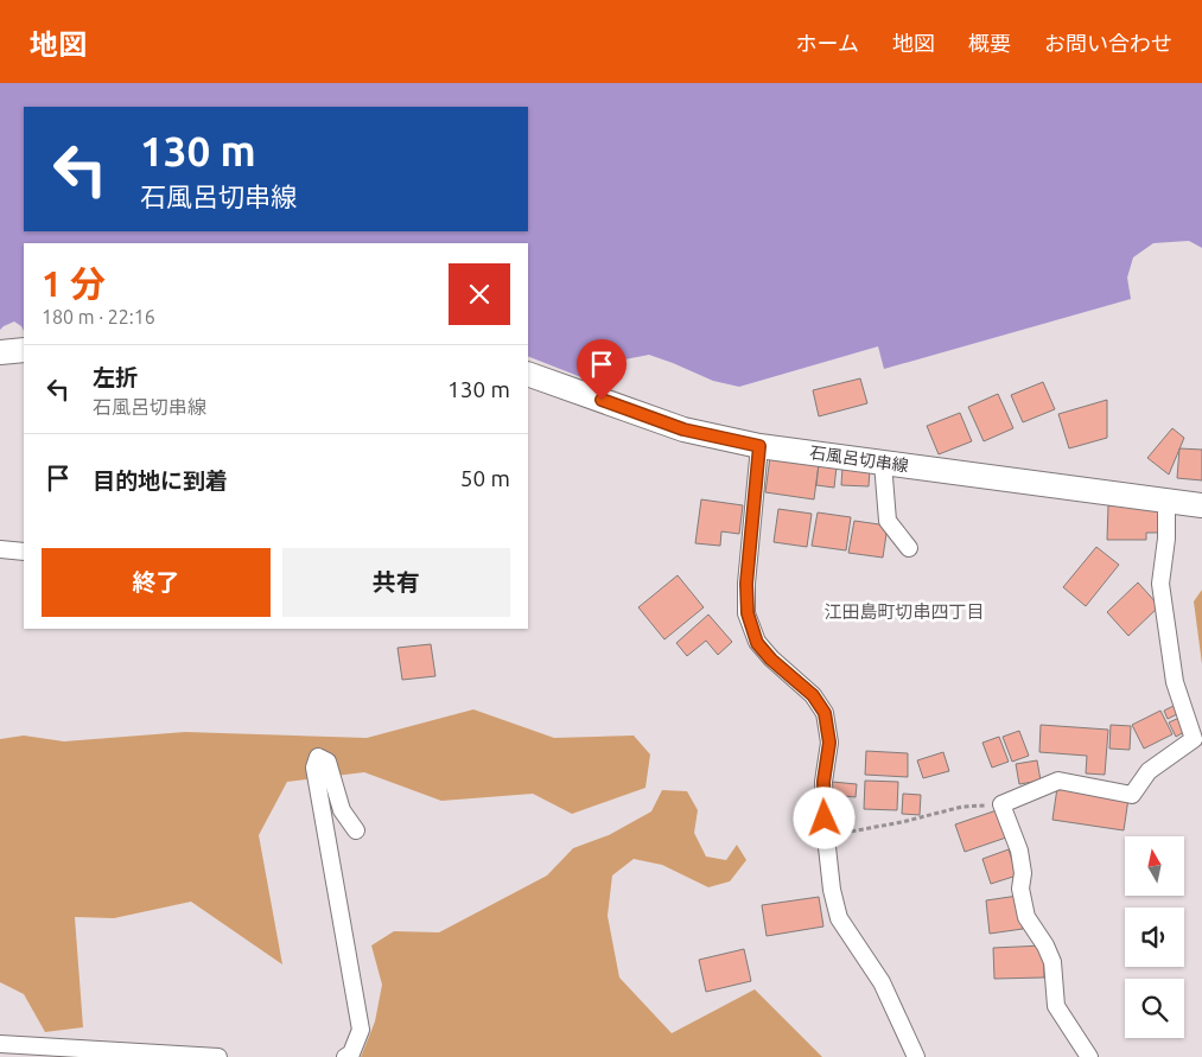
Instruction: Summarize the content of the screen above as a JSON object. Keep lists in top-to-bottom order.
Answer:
{
  "streets": {
    "main road": ["石風呂切串線"]
  },
  "districts": ["江田島町切串四丁目"],
  "north": "top",
  "page": {
    "header": "地図",
    "nav": [
      "ホーム",
      "地図",
      "概要",
      "お問い合わせ"
    ],
    "turn": ["130 m", "石風呂切串線"],
    "heading": ["1 分", "180 m · 22:16"],
    "list": [
      {
        "name": "左折",
        "note": "石風呂切串線",
        "value": "130 m"
      },
      {
        "name": "目的地に到着",
        "value": "50 m"
      }
    ],
    "buttons": ["終了", "共有"]
  }
}
